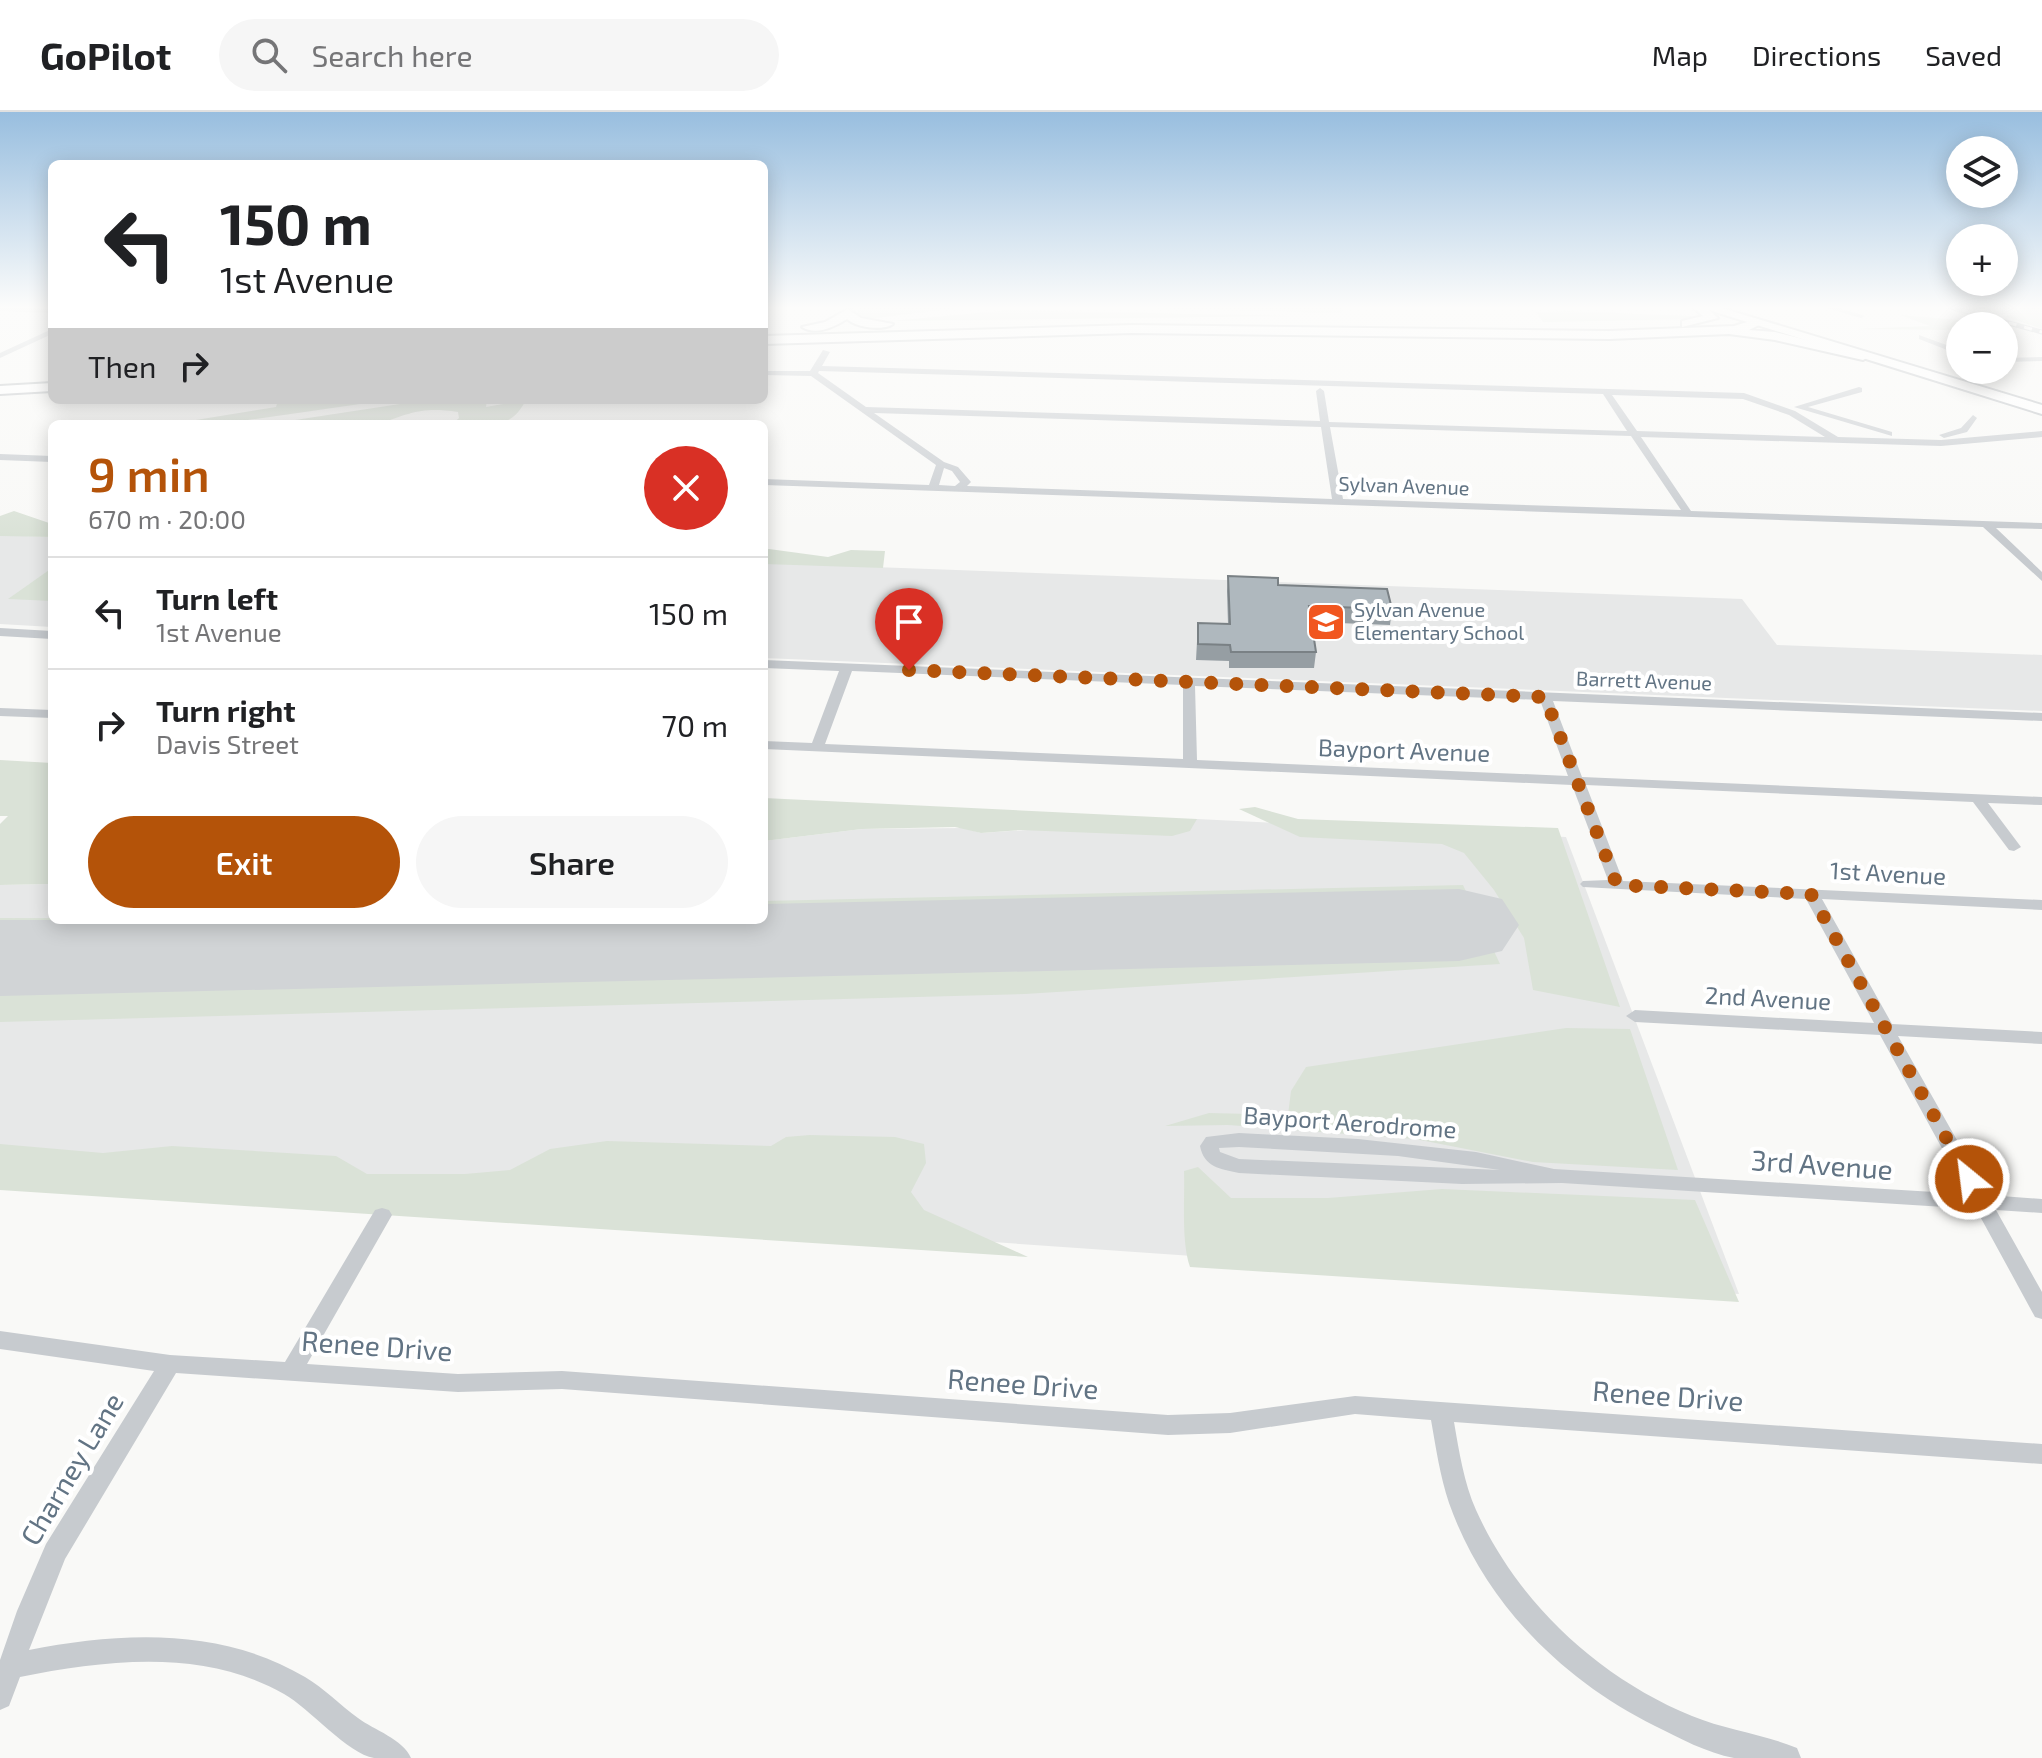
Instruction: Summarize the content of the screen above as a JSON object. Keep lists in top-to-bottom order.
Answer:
{
  "streets": {
    "street": [
      "Sylvan Avenue",
      "Barrett Avenue",
      "Bayport Avenue",
      "1st Avenue",
      "2nd Avenue",
      "Bayport Aerodrome",
      "3rd Avenue",
      "Renee Drive",
      "Charney Lane"
    ]
  },
  "crossings": [
    ["Bayport Aerodrome", "3rd Avenue"],
    ["Renee Drive", "Charney Lane"]
  ],
  "places": {
    "school or university": ["Sylvan Avenue Elementary School"]
  },
  "page": {
    "header": "GoPilot",
    "search": "Search here",
    "nav": ["Map", "Directions", "Saved"],
    "map_buttons": ["+", "−"],
    "turn": ["150 m", "1st Avenue"],
    "then": "Then",
    "heading": ["9 min", "670 m · 20:00"],
    "list": [
      {
        "name": "Turn left",
        "note": "1st Avenue",
        "value": "150 m"
      },
      {
        "name": "Turn right",
        "note": "Davis Street",
        "value": "70 m"
      }
    ],
    "buttons": ["Exit", "Share"]
  }
}
